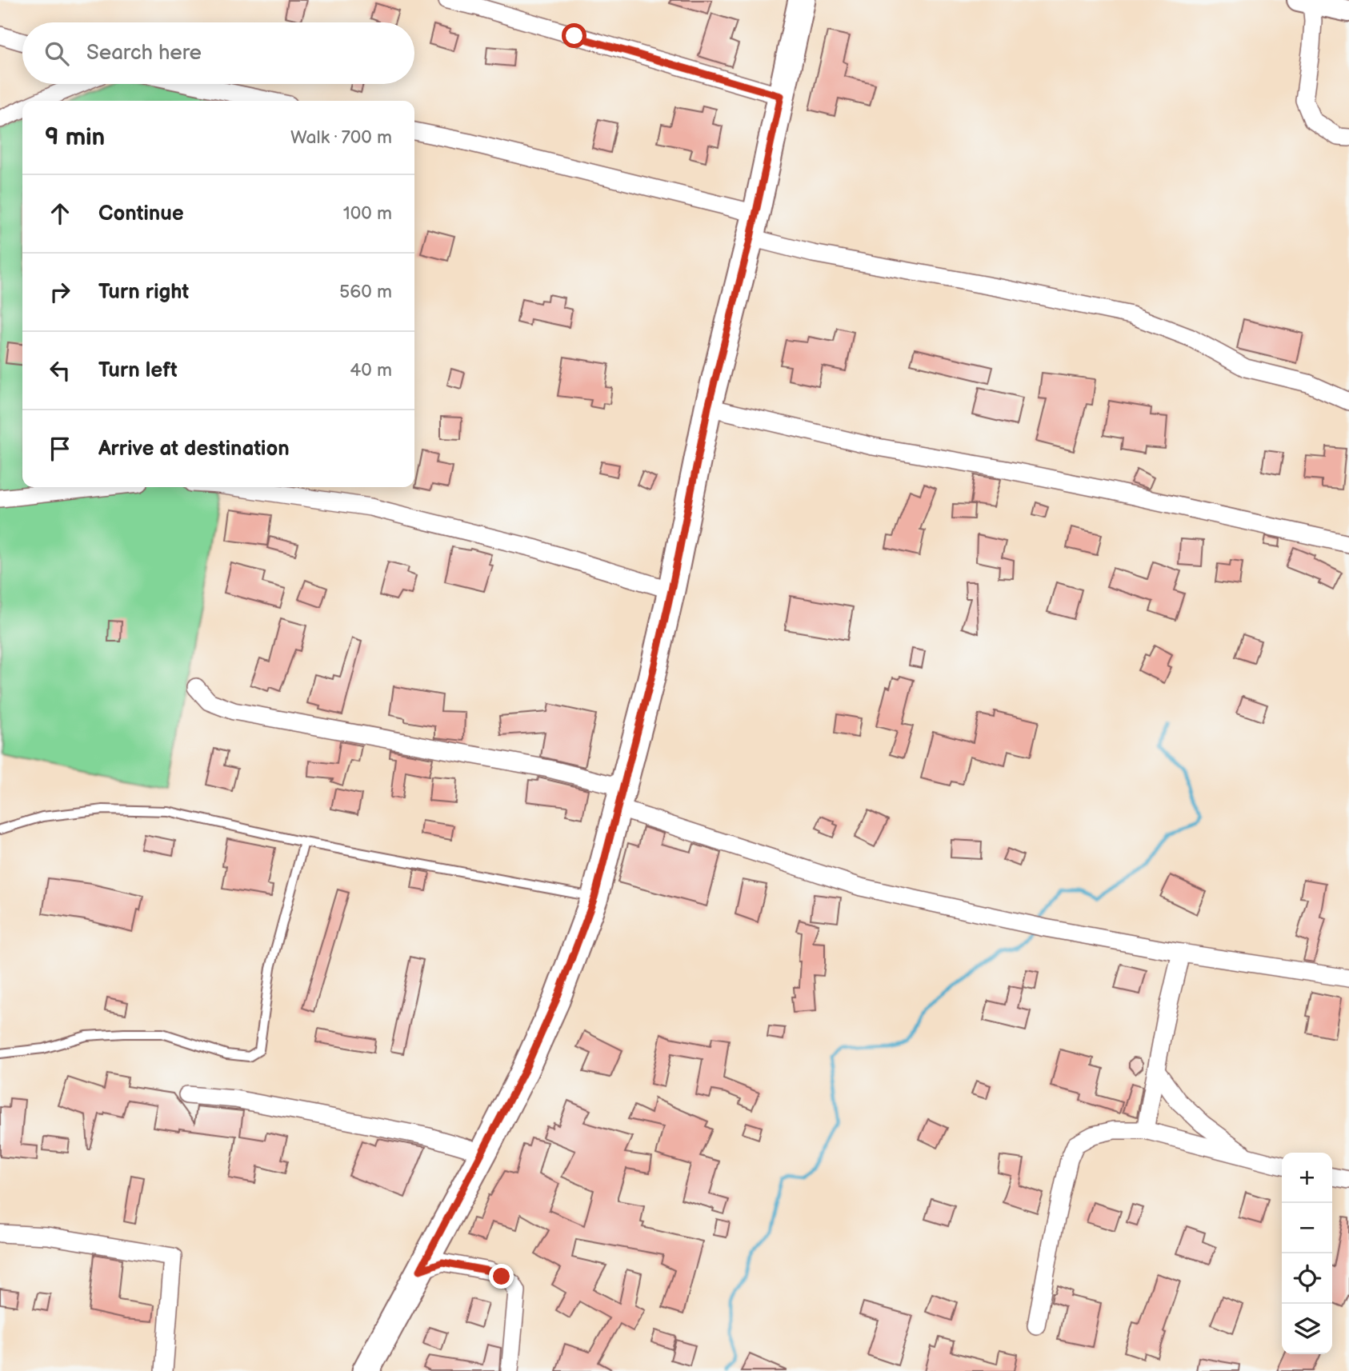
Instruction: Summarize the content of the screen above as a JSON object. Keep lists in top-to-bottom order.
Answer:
{
  "page": {
    "search": "Search here",
    "heading": ["9 min", "Walk · 700 m"],
    "list": [
      ["Continue", "100 m"],
      ["Turn right", "560 m"],
      ["Turn left", "40 m"],
      "Arrive at destination"
    ],
    "map_buttons": ["+", "−"]
  }
}
